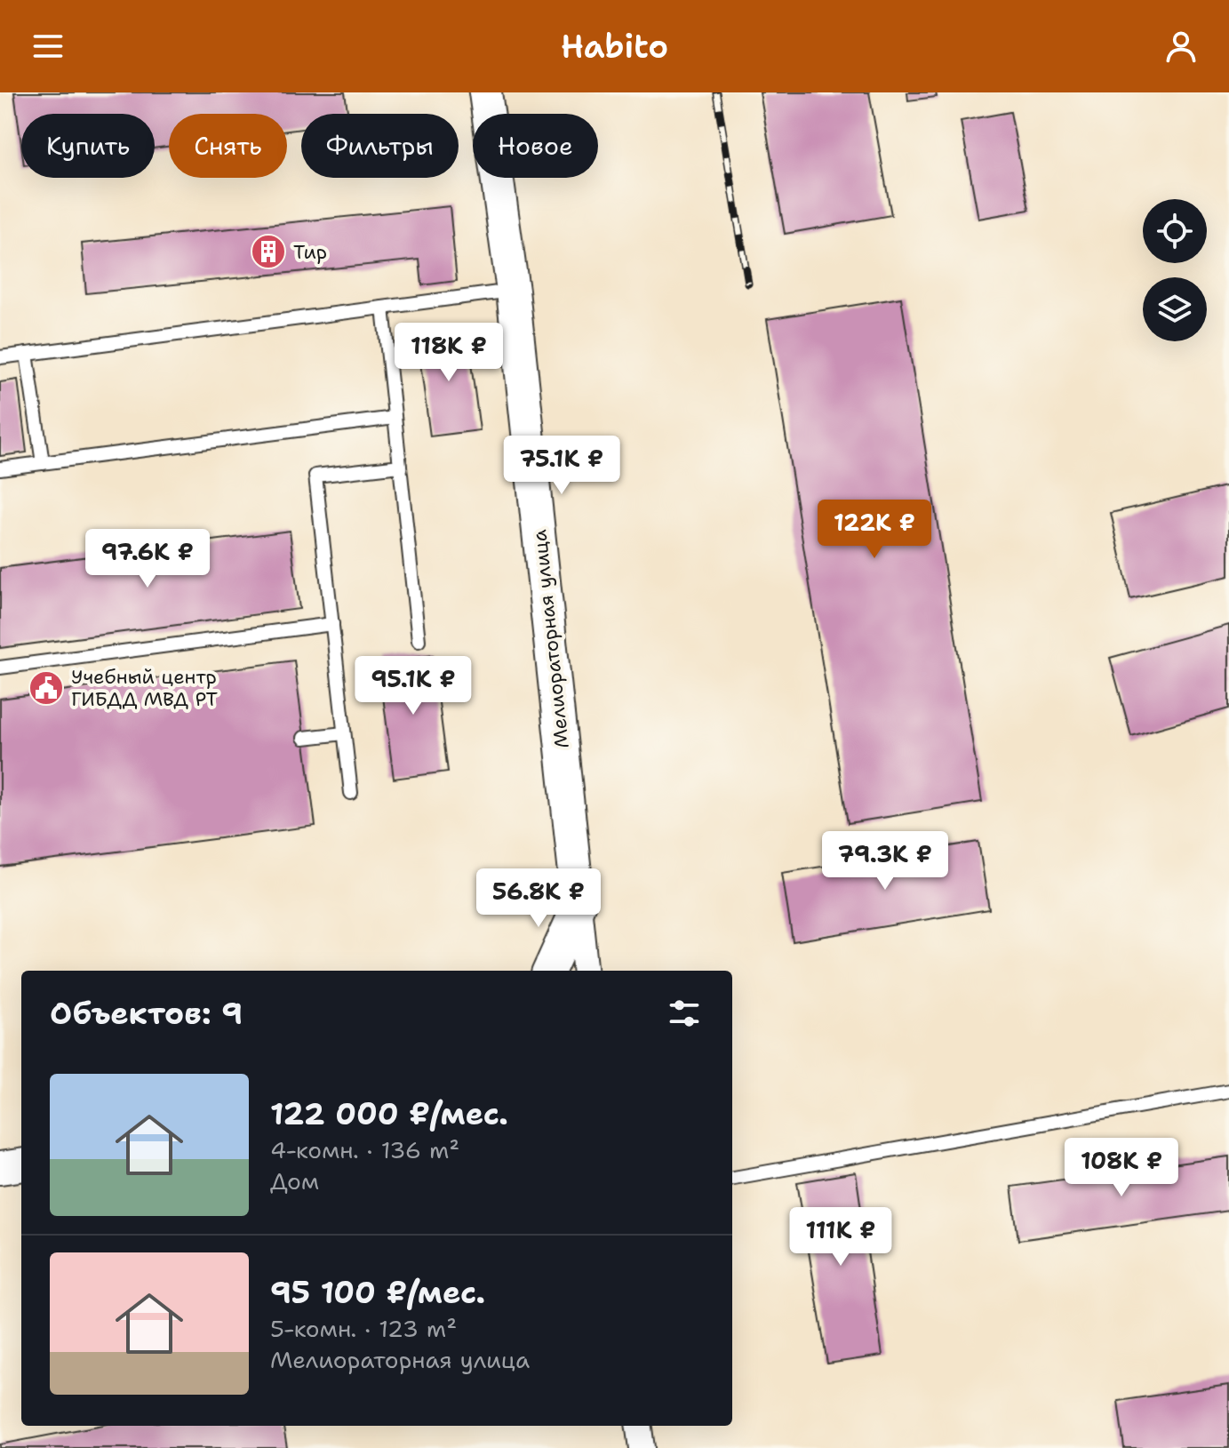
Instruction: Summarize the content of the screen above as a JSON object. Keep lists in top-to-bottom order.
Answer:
{
  "streets": {
    "street": ["Мелиораторная улица"]
  },
  "places": {
    "building": ["Тир"],
    "public building": ["Учебный центр ГИБДД МВД РТ"]
  },
  "page": {
    "header": "Habito",
    "chip": [
      "Купить",
      "Снять",
      "Фильтры",
      "Новое"
    ],
    "price": [
      "118K ₽",
      "75.1K ₽",
      "122K ₽",
      "97.6K ₽",
      "95.1K ₽",
      "79.3K ₽",
      "56.8K ₽",
      "108K ₽",
      "111K ₽"
    ],
    "heading": "Объектов: 9",
    "list": [
      {
        "name": "122 000 ₽/мес.",
        "note": "4-комн. · 136 m² · Дом"
      },
      {
        "name": "95 100 ₽/мес.",
        "note": "5-комн. · 123 m² · Мелиораторная улица"
      }
    ]
  }
}
